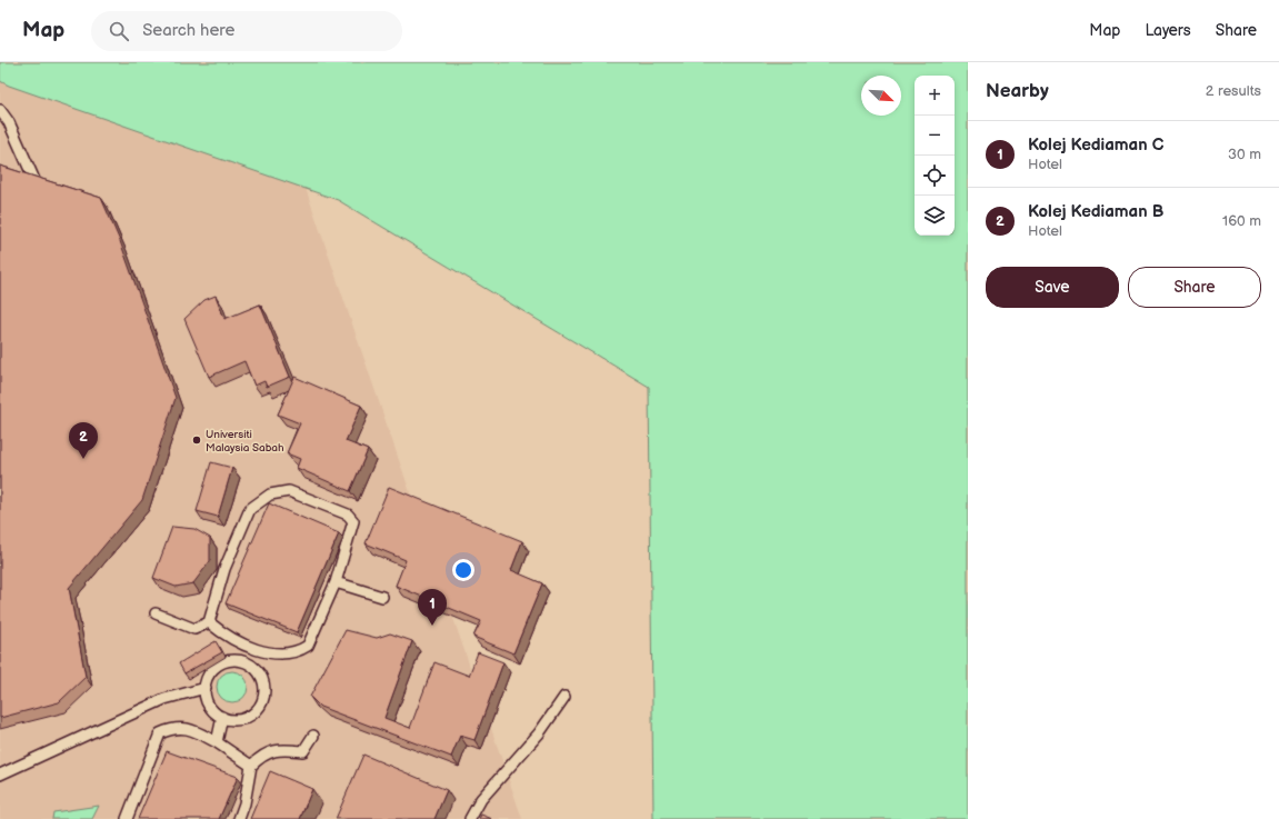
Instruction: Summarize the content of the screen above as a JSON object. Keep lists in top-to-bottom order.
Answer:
{
  "places": ["Universiti Malaysia Sabah"],
  "north": "bottom right",
  "page": {
    "header": "Map",
    "search": "Search here",
    "nav": ["Map", "Layers", "Share"],
    "heading": ["Nearby", "2 results"],
    "map_buttons": ["+", "−"],
    "list": [
      {
        "mark": "1",
        "name": "Kolej Kediaman C",
        "note": "Hotel",
        "value": "30 m"
      },
      {
        "mark": "2",
        "name": "Kolej Kediaman B",
        "note": "Hotel",
        "value": "160 m"
      }
    ],
    "buttons": ["Save", "Share"],
    "pins": ["2", "1"]
  }
}
